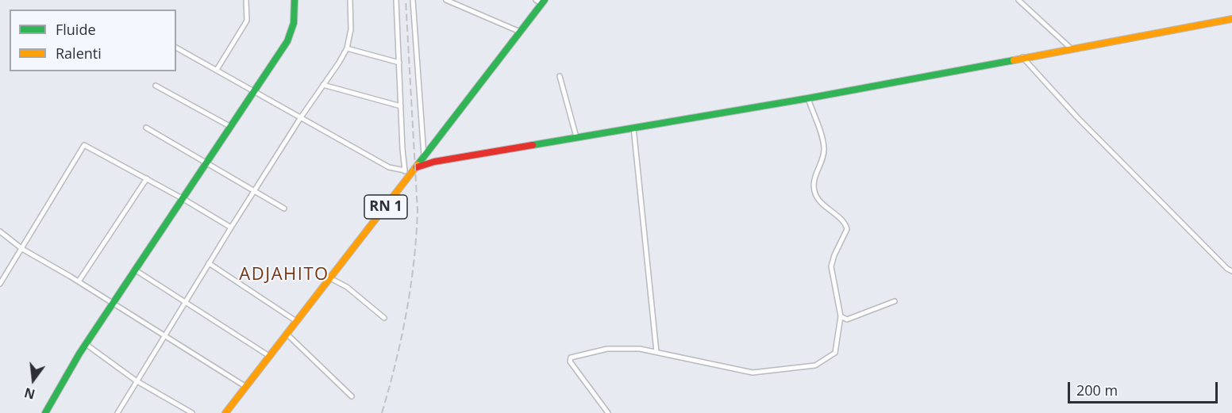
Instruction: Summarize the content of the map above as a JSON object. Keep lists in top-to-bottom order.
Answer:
{
  "streets": {
    "street": ["RN 1"]
  },
  "districts": ["ADJAHITO"],
  "legend": ["Fluide", "Ralenti"],
  "scale_bar": "200 m",
  "north": "bottom"
}
